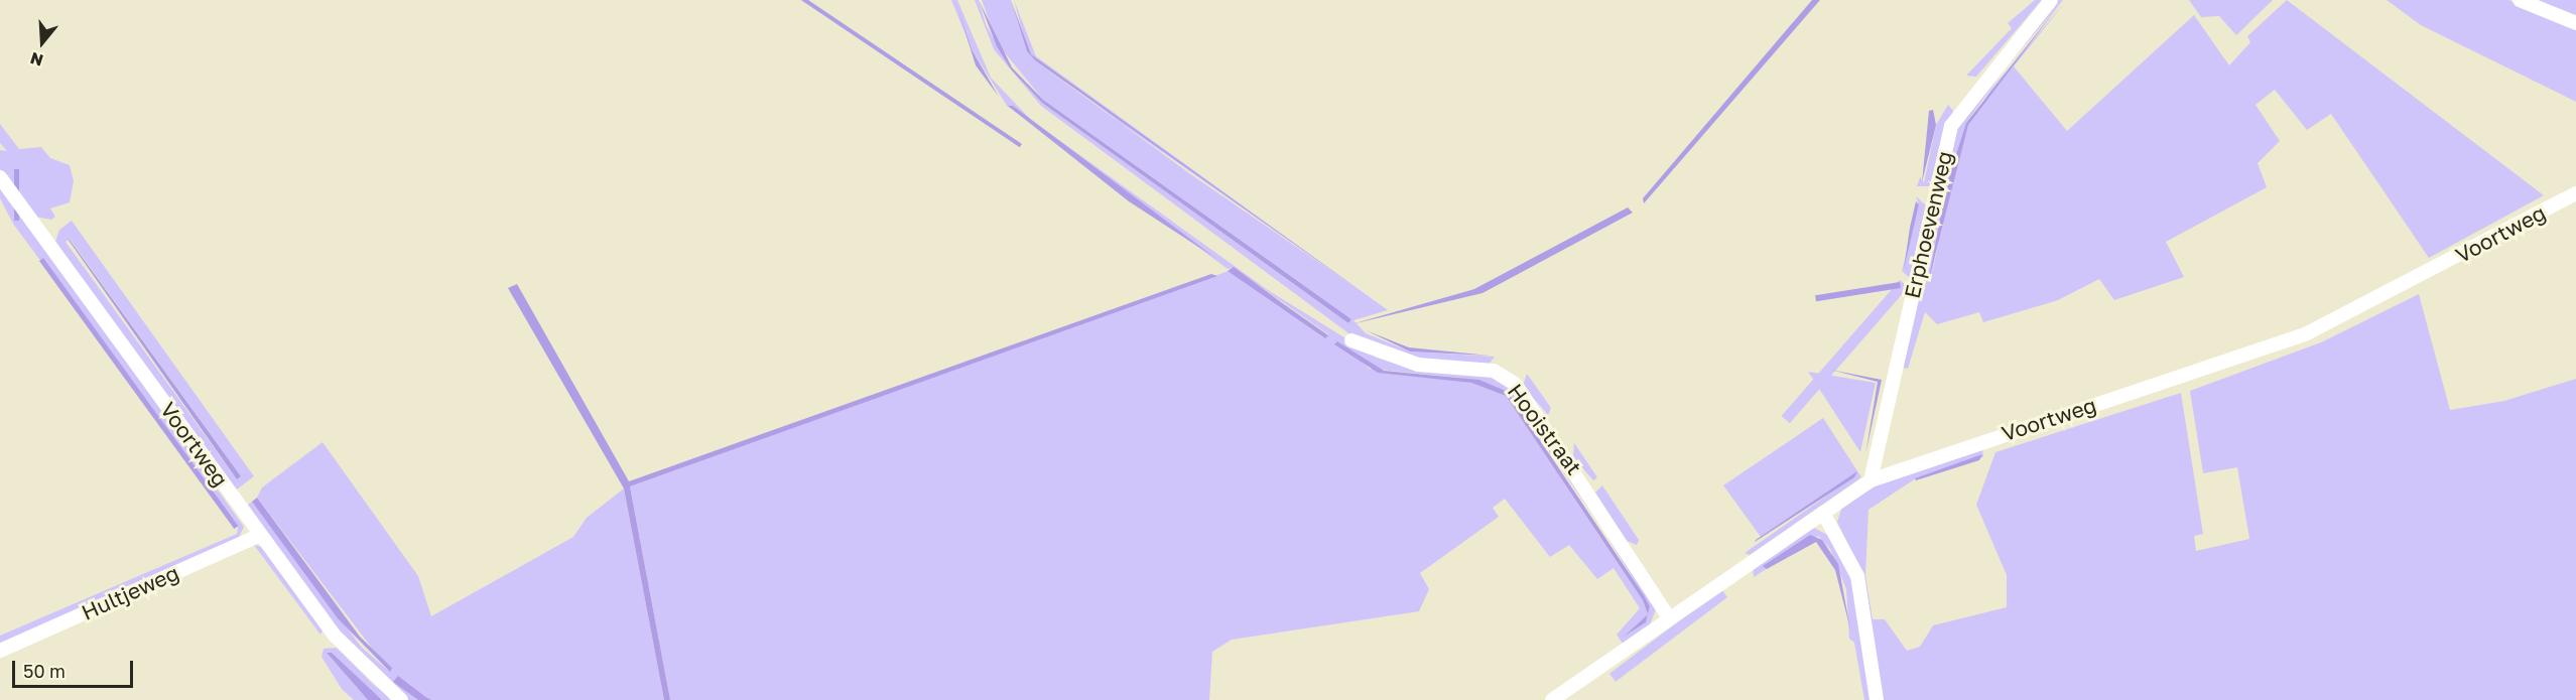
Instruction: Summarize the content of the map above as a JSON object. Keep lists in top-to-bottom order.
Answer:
{
  "streets": {
    "street": [
      "Erphoevenweg",
      "Voortweg",
      "Hooistraat",
      "Hultjeweg"
    ]
  },
  "crossings": [
    ["Erphoevenweg", "Voortweg"],
    ["Voortweg", "Hooistraat"],
    ["Voortweg", "Hultjeweg"]
  ],
  "scale_bar": "50 m",
  "north": "bottom"
}
